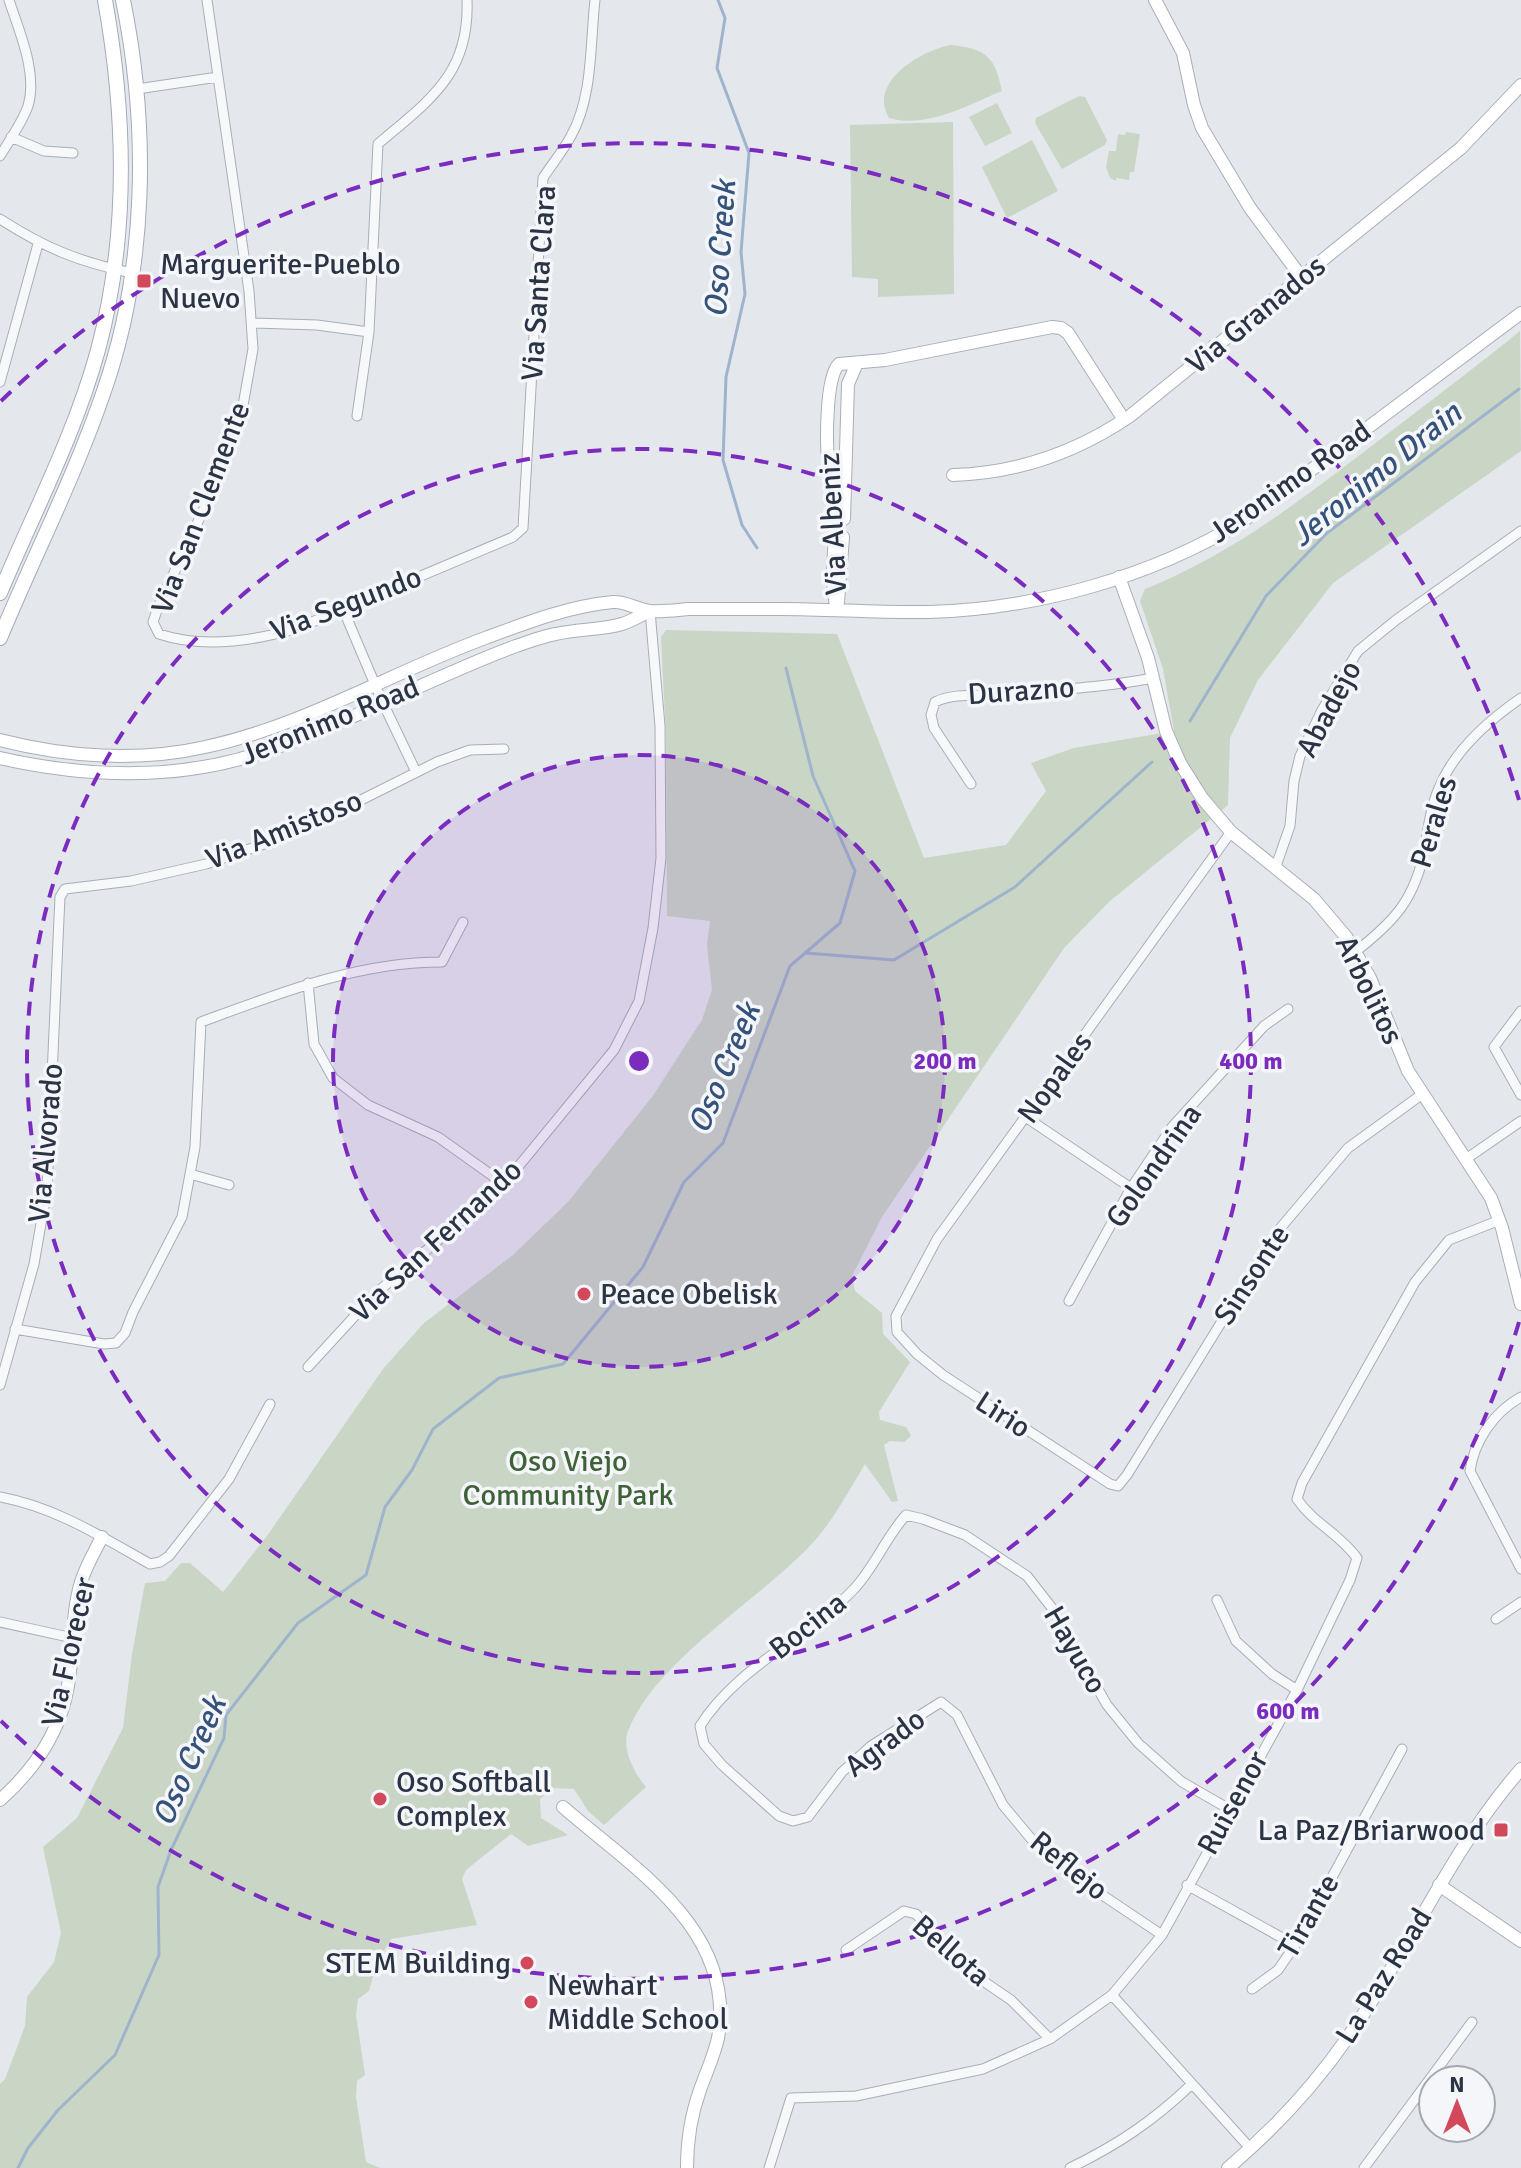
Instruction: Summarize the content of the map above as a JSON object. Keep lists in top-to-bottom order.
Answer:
{
  "streets": {
    "street": [
      "Via Santa Clara",
      "Via Granados",
      "Jeronimo Road",
      "Via San Clemente",
      "Via Albeniz",
      "Via Segundo",
      "Durazno",
      "Abadejo",
      "Perales",
      "Via Amistoso",
      "Arbolitos",
      "Nopales",
      "Via Alvorado",
      "Golondrina",
      "Via San Fernando",
      "Sinsonte",
      "Lirio",
      "Bocina",
      "Hayuco",
      "Via Florecer",
      "Agrado",
      "Ruisenor",
      "Reflejo",
      "Tirante",
      "Bellota",
      "La Paz Road"
    ]
  },
  "crossings": [
    ["Via Santa Clara", "Via Segundo"],
    ["Via Granados", "Via Albeniz"],
    ["Jeronimo Road", "Via Albeniz"],
    ["Jeronimo Road", "Arbolitos"],
    ["Jeronimo Road", "Via San Fernando"],
    ["Via San Clemente", "Via Segundo"],
    ["Durazno", "Arbolitos"],
    ["Abadejo", "Arbolitos"],
    ["Perales", "Arbolitos"],
    ["Via Amistoso", "Via Alvorado"],
    ["Arbolitos", "Nopales"],
    ["Arbolitos", "Sinsonte"],
    ["Arbolitos", "Ruisenor"],
    ["Nopales", "Lirio"],
    ["Sinsonte", "Lirio"],
    ["Bocina", "Hayuco"],
    ["Bocina", "Agrado"],
    ["Hayuco", "Ruisenor"],
    ["Agrado", "Reflejo"],
    ["Ruisenor", "Reflejo"],
    ["Ruisenor", "Bellota"]
  ],
  "water": ["Oso Creek", "Jeronimo Drain"],
  "parks": ["Oso Viejo Community Park"],
  "places": {
    "transit": ["Marguerite-Pueblo Nuevo", "La Paz/Briarwood"],
    "other": [
      "Peace Obelisk",
      "Oso Softball Complex",
      "STEM Building",
      "Newhart Middle School"
    ]
  },
  "north": "top",
  "rings": ["200 m", "400 m", "600 m"]
}
